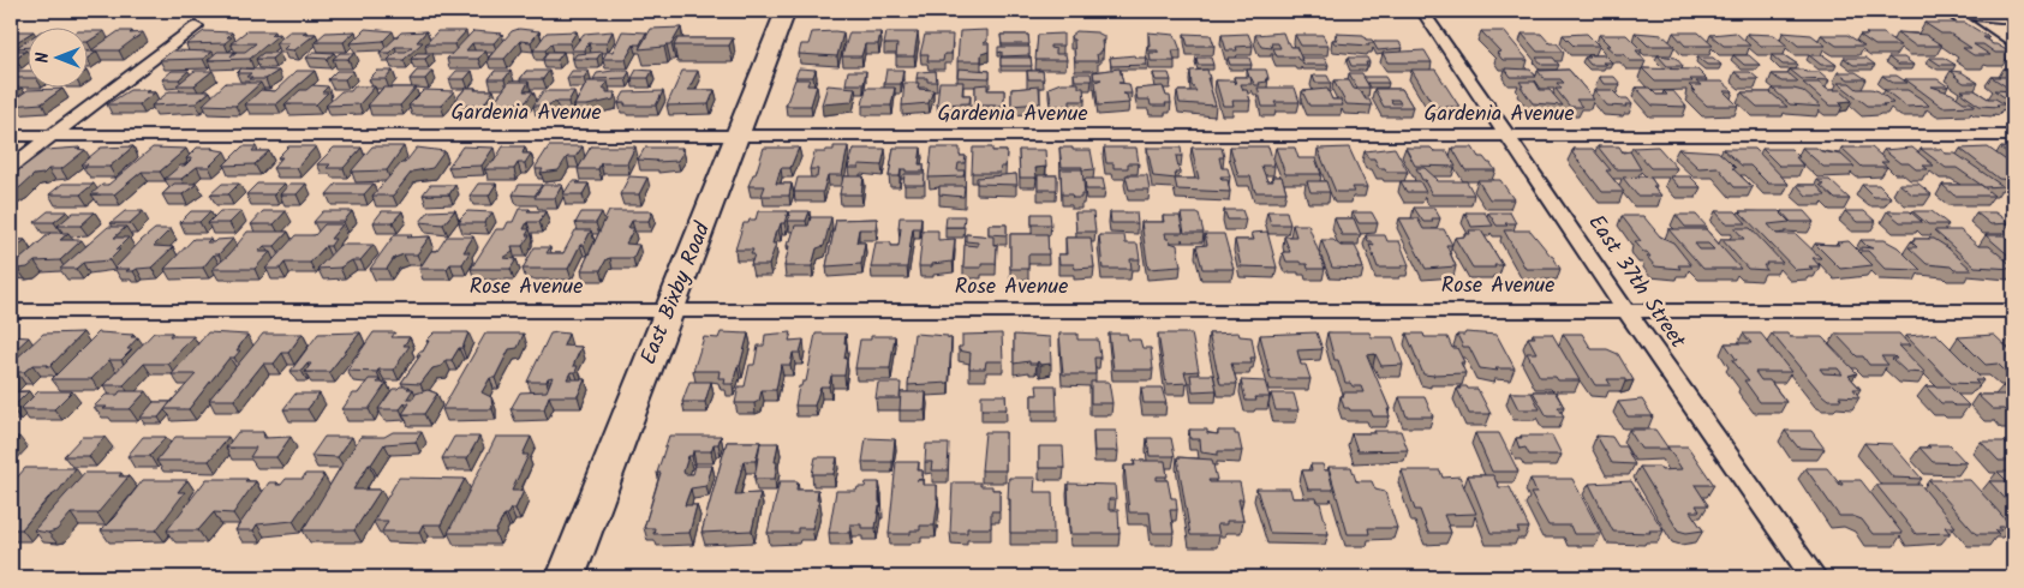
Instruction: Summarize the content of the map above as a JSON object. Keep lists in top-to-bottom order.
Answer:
{
  "streets": {
    "street": [
      "Gardenia Avenue",
      "East 37th Street",
      "Rose Avenue",
      "East Bixby Road"
    ]
  },
  "crossings": [
    ["Gardenia Avenue", "East 37th Street"],
    ["Gardenia Avenue", "East Bixby Road"],
    ["East 37th Street", "Rose Avenue"],
    ["Rose Avenue", "East Bixby Road"]
  ],
  "north": "left"
}
